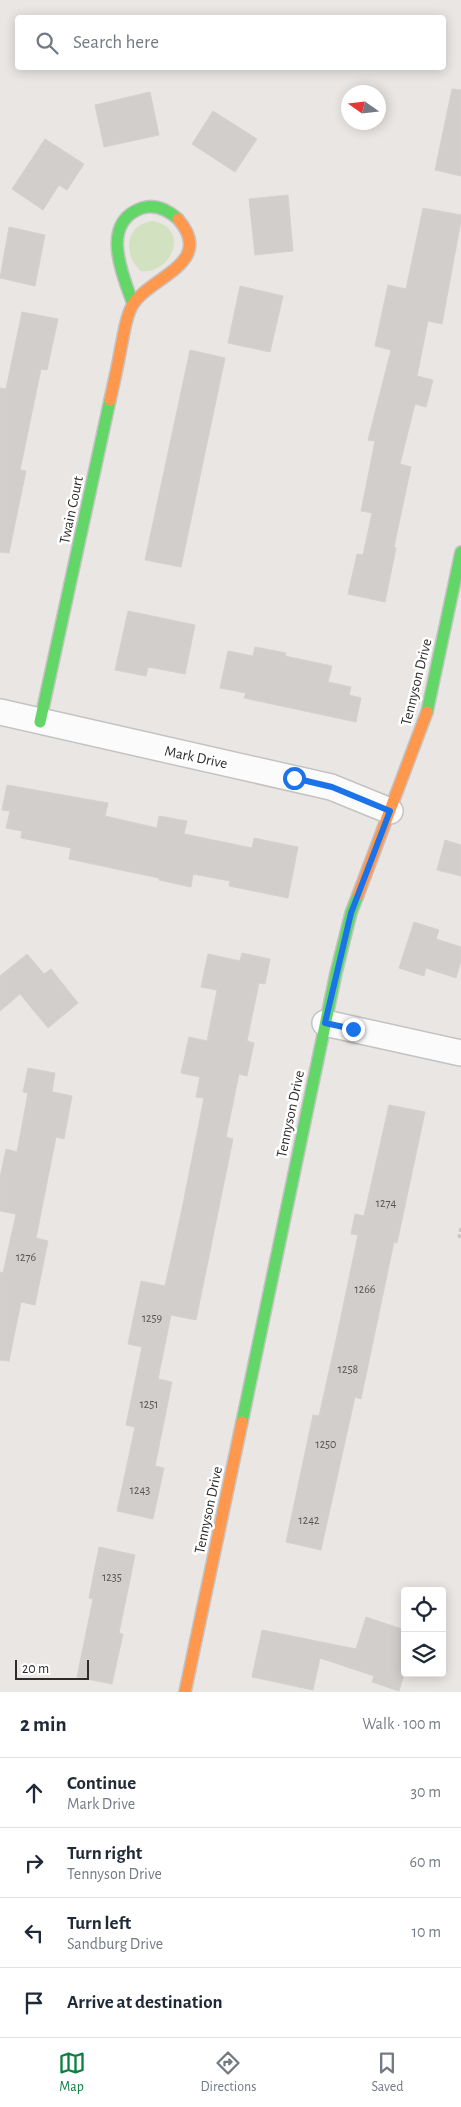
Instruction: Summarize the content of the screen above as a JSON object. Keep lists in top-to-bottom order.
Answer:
{
  "streets": {
    "street": ["Twain Court", "Tennyson Drive", "Mark Drive"]
  },
  "crossings": [
    ["Twain Court", "Mark Drive"],
    ["Tennyson Drive", "Mark Drive"]
  ],
  "house_numbers": [
    "1274",
    "1276",
    "1266",
    "1259",
    "1258",
    "1251",
    "1250",
    "1243",
    "1242",
    "1235"
  ],
  "scale_bar": "20 m",
  "north": "left",
  "page": {
    "search": "Search here",
    "scale": "20 m",
    "heading": ["2 min", "Walk · 100 m"],
    "list": [
      ["Continue", "Mark Drive", "30 m"],
      ["Turn right", "Tennyson Drive", "60 m"],
      ["Turn left", "Sandburg Drive", "10 m"],
      "Arrive at destination"
    ],
    "nav": ["Map", "Directions", "Saved"]
  }
}
